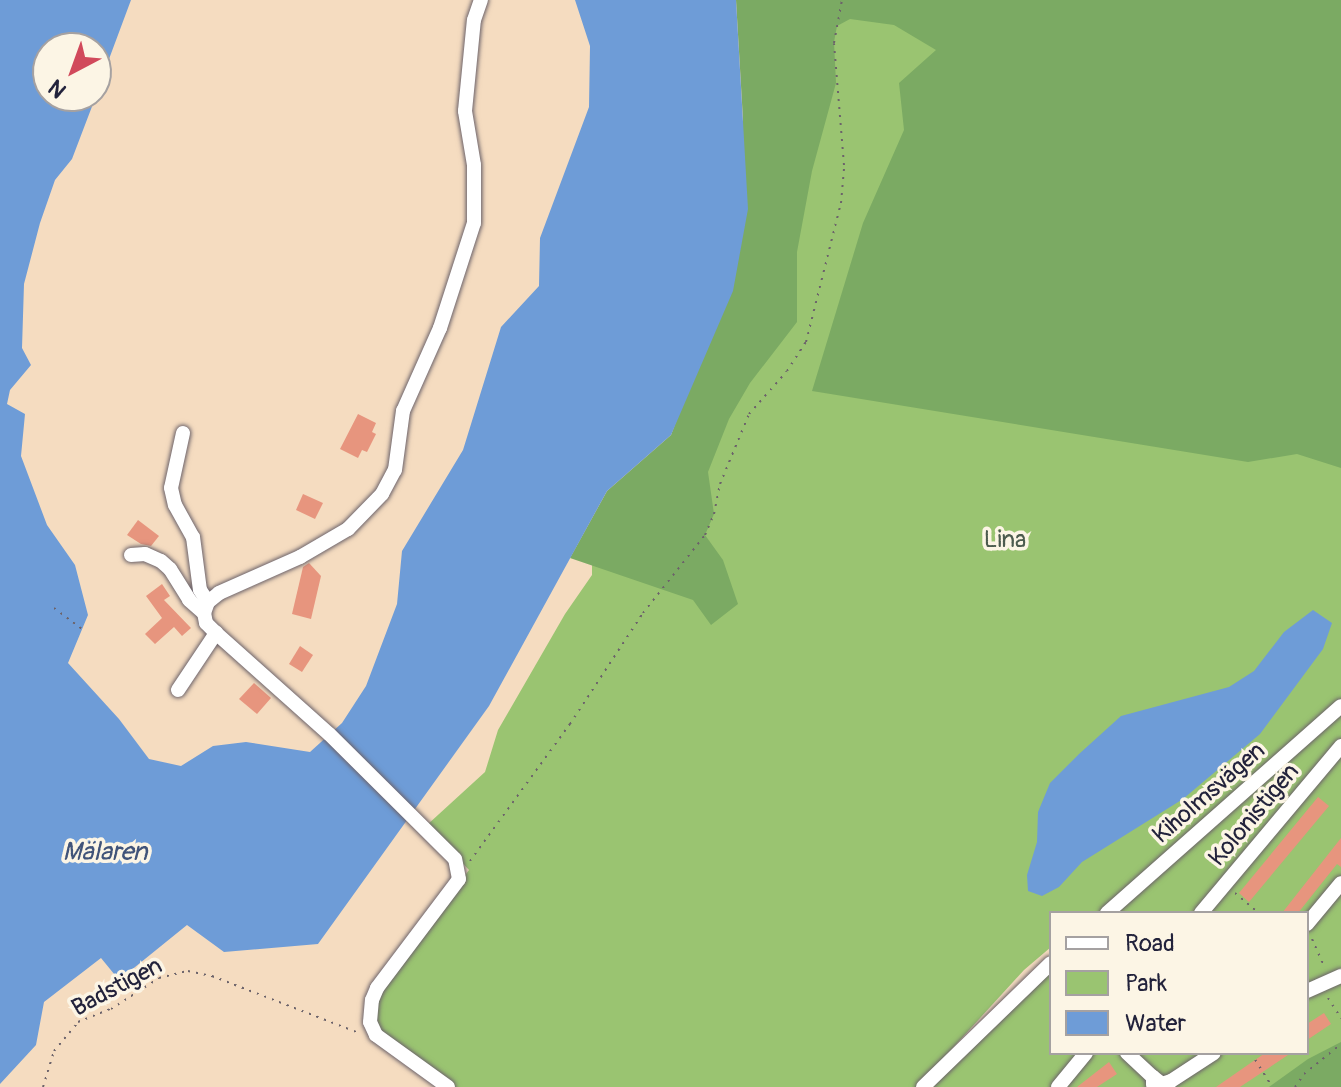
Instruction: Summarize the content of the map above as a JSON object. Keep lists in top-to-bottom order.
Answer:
{
  "streets": {
    "street": ["Kiholmsvägen", "Kolonistigen"],
    "path": ["Badstigen"]
  },
  "water": ["Mälaren"],
  "parks": ["Lina"],
  "legend": ["Road", "Park", "Water"],
  "north": "bottom left"
}
